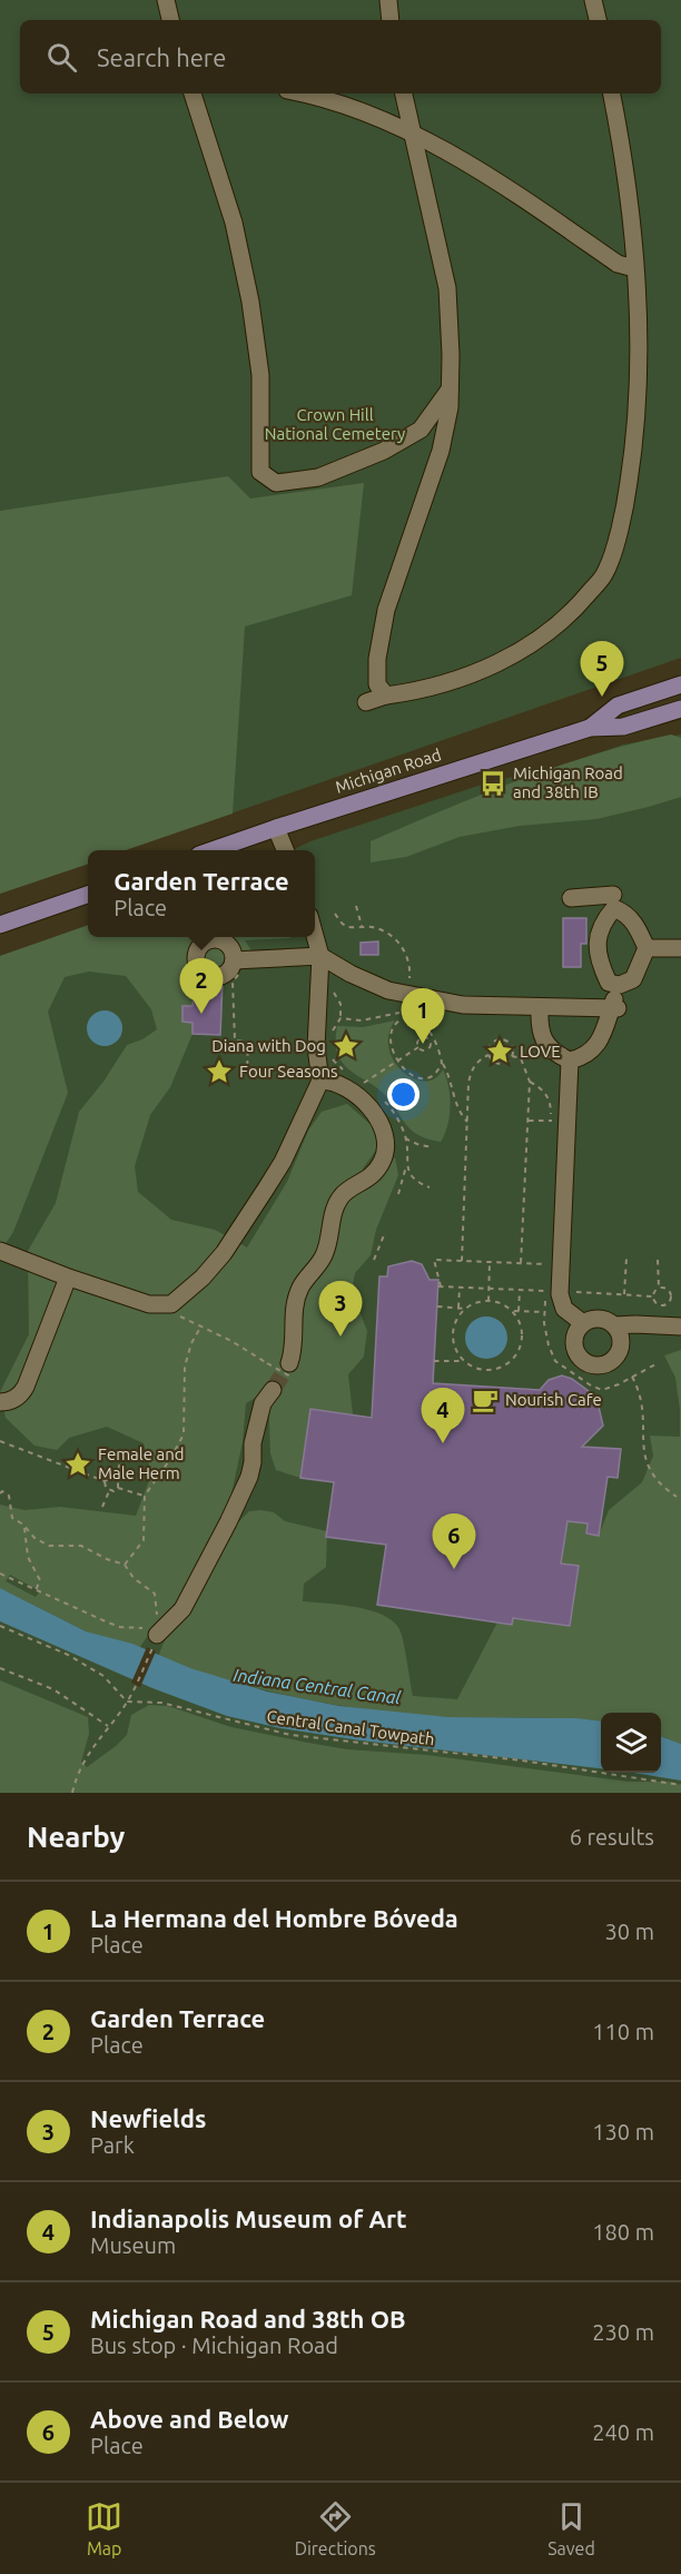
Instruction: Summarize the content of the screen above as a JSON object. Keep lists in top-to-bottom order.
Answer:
{
  "streets": {
    "main road": ["Michigan Road"],
    "path": ["Central Canal Towpath"]
  },
  "water": ["Indiana Central Canal"],
  "parks": ["Crown Hill National Cemetery"],
  "places": {
    "bus stop": ["Michigan Road and 38th IB"],
    "place": [
      "Diana with Dog",
      "LOVE",
      "Four Seasons",
      "Female and Male Herm"
    ],
    "cafe": ["Nourish Cafe"]
  },
  "page": {
    "search": "Search here",
    "pins": [
      "5",
      "2",
      "1",
      "3",
      "4",
      "6"
    ],
    "popup": ["Garden Terrace", "Place"],
    "heading": ["Nearby", "6 results"],
    "list": [
      {
        "mark": "1",
        "name": "La Hermana del Hombre Bóveda",
        "note": "Place",
        "value": "30 m"
      },
      {
        "mark": "2",
        "name": "Garden Terrace",
        "note": "Place",
        "value": "110 m"
      },
      {
        "mark": "3",
        "name": "Newfields",
        "note": "Park",
        "value": "130 m"
      },
      {
        "mark": "4",
        "name": "Indianapolis Museum of Art",
        "note": "Museum",
        "value": "180 m"
      },
      {
        "mark": "5",
        "name": "Michigan Road and 38th OB",
        "note": "Bus stop · Michigan Road",
        "value": "230 m"
      },
      {
        "mark": "6",
        "name": "Above and Below",
        "note": "Place",
        "value": "240 m"
      }
    ],
    "nav": ["Map", "Directions", "Saved"]
  }
}
